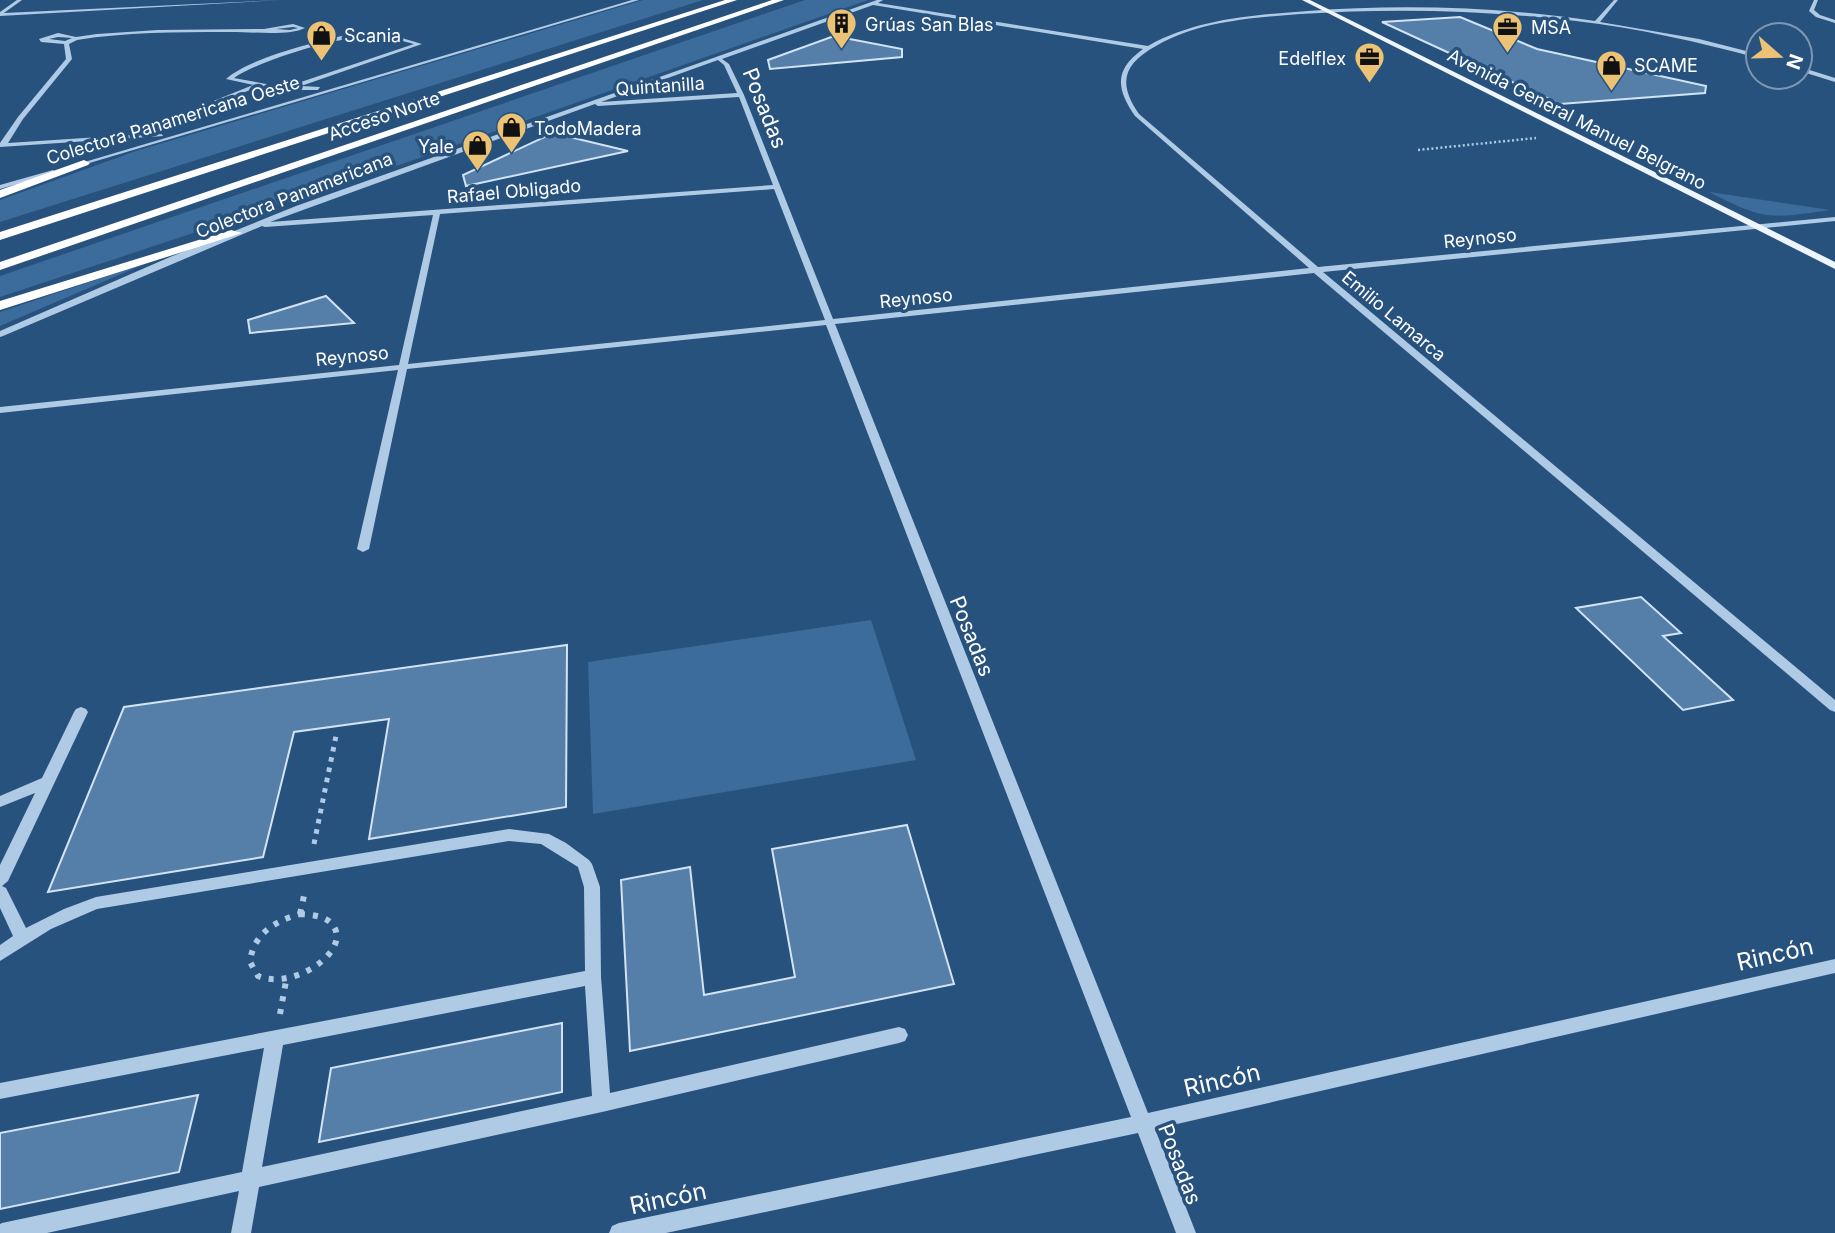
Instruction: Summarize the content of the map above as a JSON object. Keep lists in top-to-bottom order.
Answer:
{
  "streets": {
    "highway": ["Acceso Norte"],
    "main road": ["Avenida General Manuel Belgrano"],
    "street": [
      "Quintanilla",
      "Posadas",
      "Colectora Panamericana Oeste",
      "Rafael Obligado",
      "Colectora Panamericana",
      "Reynoso",
      "Emilio Lamarca",
      "Rincón"
    ]
  },
  "crossings": [
    ["Quintanilla", "Posadas"],
    ["Quintanilla", "Colectora Panamericana"],
    ["Posadas", "Rafael Obligado"],
    ["Posadas", "Colectora Panamericana"],
    ["Posadas", "Reynoso"],
    ["Posadas", "Rincón"],
    ["Avenida General Manuel Belgrano", "Reynoso"],
    ["Avenida General Manuel Belgrano", "Emilio Lamarca"],
    ["Rafael Obligado", "Colectora Panamericana"],
    ["Reynoso", "Emilio Lamarca"]
  ],
  "places": {
    "building": ["Grúas San Blas"],
    "office": ["MSA", "Edelflex"],
    "shop": [
      "Scania",
      "SCAME",
      "TodoMadera",
      "Yale"
    ]
  },
  "north": "right"
}
